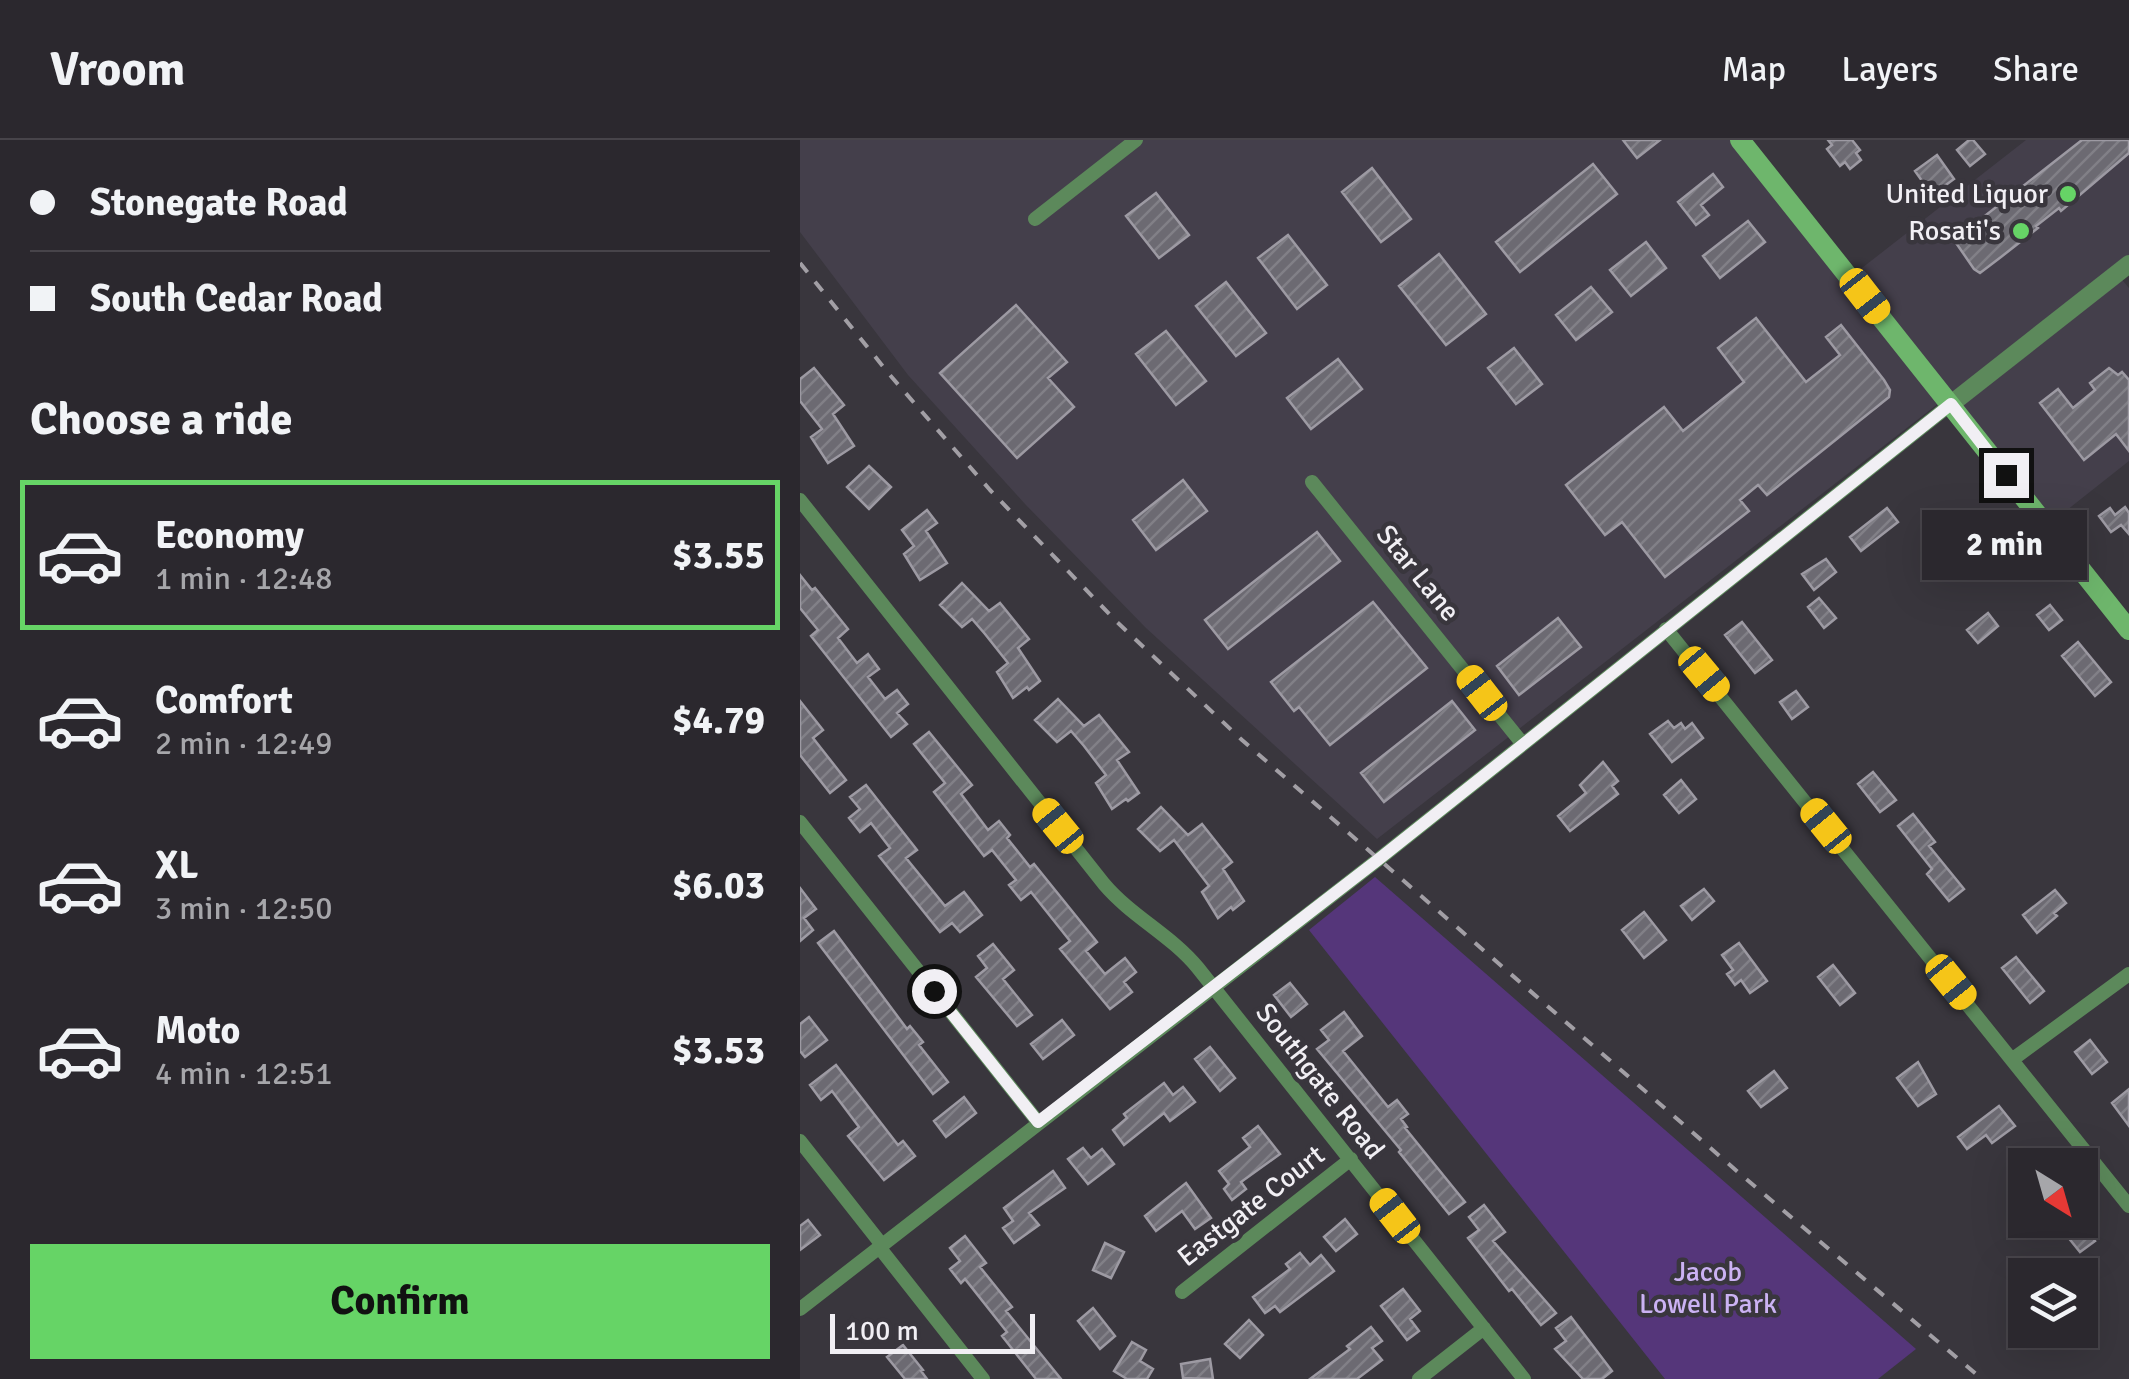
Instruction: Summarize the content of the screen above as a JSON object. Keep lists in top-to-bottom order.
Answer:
{
  "streets": {
    "street": ["Star Lane", "Southgate Road", "Eastgate Court"]
  },
  "crossings": [
    ["Southgate Road", "Eastgate Court"]
  ],
  "parks": ["Jacob Lowell Park"],
  "places": ["United Liquor", "Rosati's"],
  "scale_bar": "100 m",
  "north": "bottom right",
  "page": {
    "header": "Vroom",
    "nav": ["Map", "Layers", "Share"],
    "banner": ["Stonegate Road", "South Cedar Road"],
    "heading": "Choose a ride",
    "list": [
      {
        "name": "Economy",
        "note": "1 min · 12:48",
        "value": "$3.55"
      },
      {
        "name": "Comfort",
        "note": "2 min · 12:49",
        "value": "$4.79"
      },
      {
        "name": "XL",
        "note": "3 min · 12:50",
        "value": "$6.03"
      },
      {
        "name": "Moto",
        "note": "4 min · 12:51",
        "value": "$3.53"
      }
    ],
    "bubble": "2 min",
    "buttons": "Confirm",
    "scale": "100 m"
  }
}
